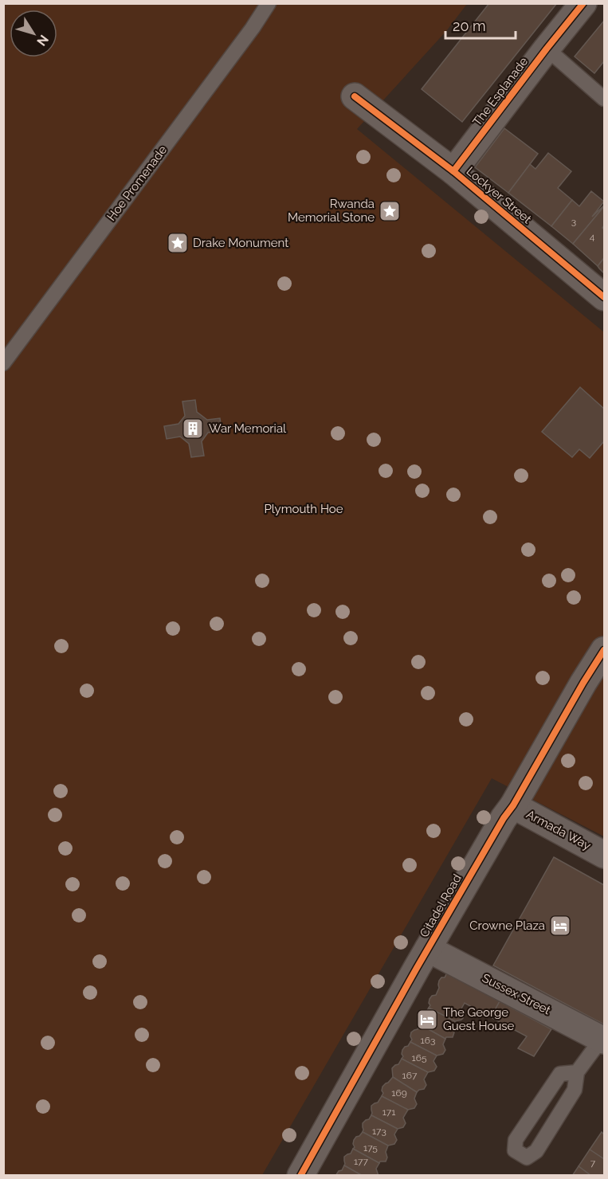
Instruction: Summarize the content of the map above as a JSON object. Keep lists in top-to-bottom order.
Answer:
{
  "streets": {
    "street": [
      "The Esplanade",
      "Lockyer Street",
      "Armada Way",
      "Citadel Road",
      "Sussex Street"
    ],
    "lane": ["Hoe Promenade"]
  },
  "crossings": [
    ["The Esplanade", "Lockyer Street"],
    ["Armada Way", "Citadel Road"],
    ["Citadel Road", "Sussex Street"]
  ],
  "parks": ["Plymouth Hoe"],
  "places": {
    "place": ["Rwanda Memorial Stone", "Drake Monument"],
    "building": ["War Memorial"],
    "hotel": ["Crowne Plaza", "The George Guest House"]
  },
  "house_numbers": [
    "3",
    "4",
    "163",
    "165",
    "167",
    "169",
    "171",
    "173",
    "175",
    "177",
    "7"
  ],
  "scale_bar": "20 m",
  "north": "bottom right"
}
